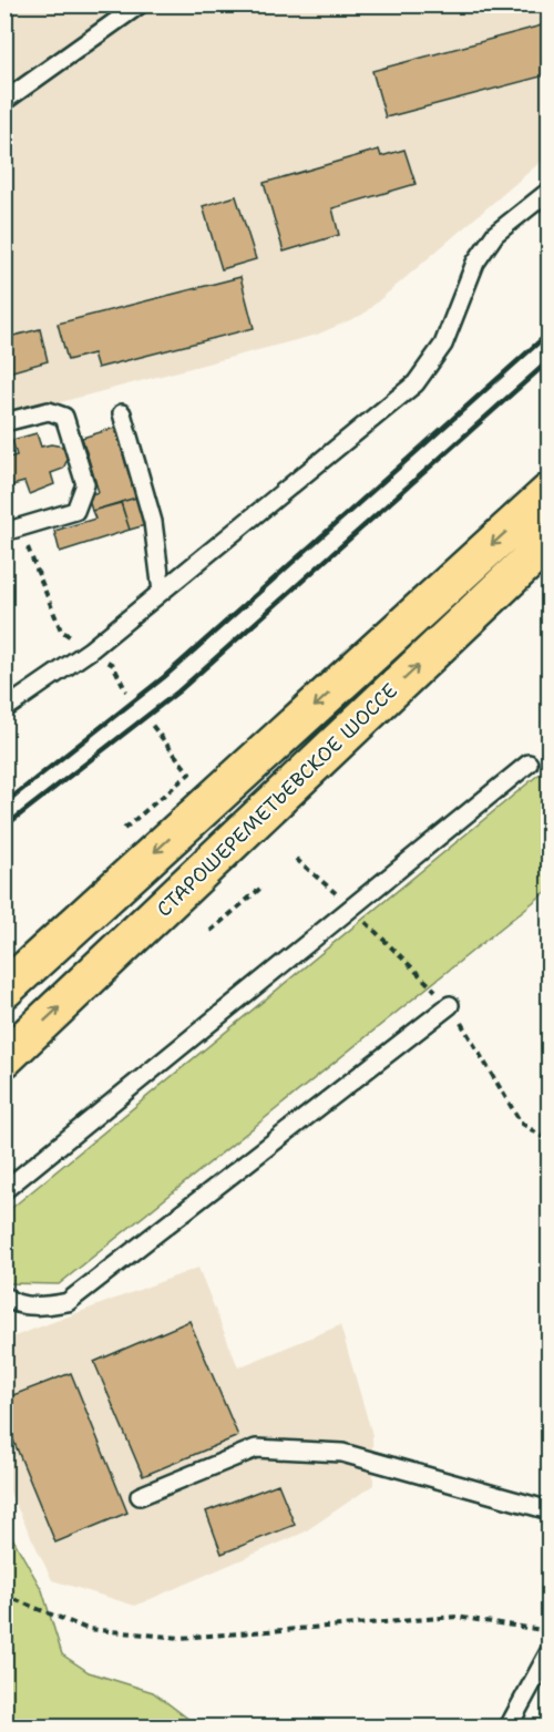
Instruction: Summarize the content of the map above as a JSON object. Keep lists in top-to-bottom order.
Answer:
{
  "streets": {
    "main road": ["СТАРОШЕРЕМЕТЬЕВСКОЕ ШОССЕ"]
  }
}
